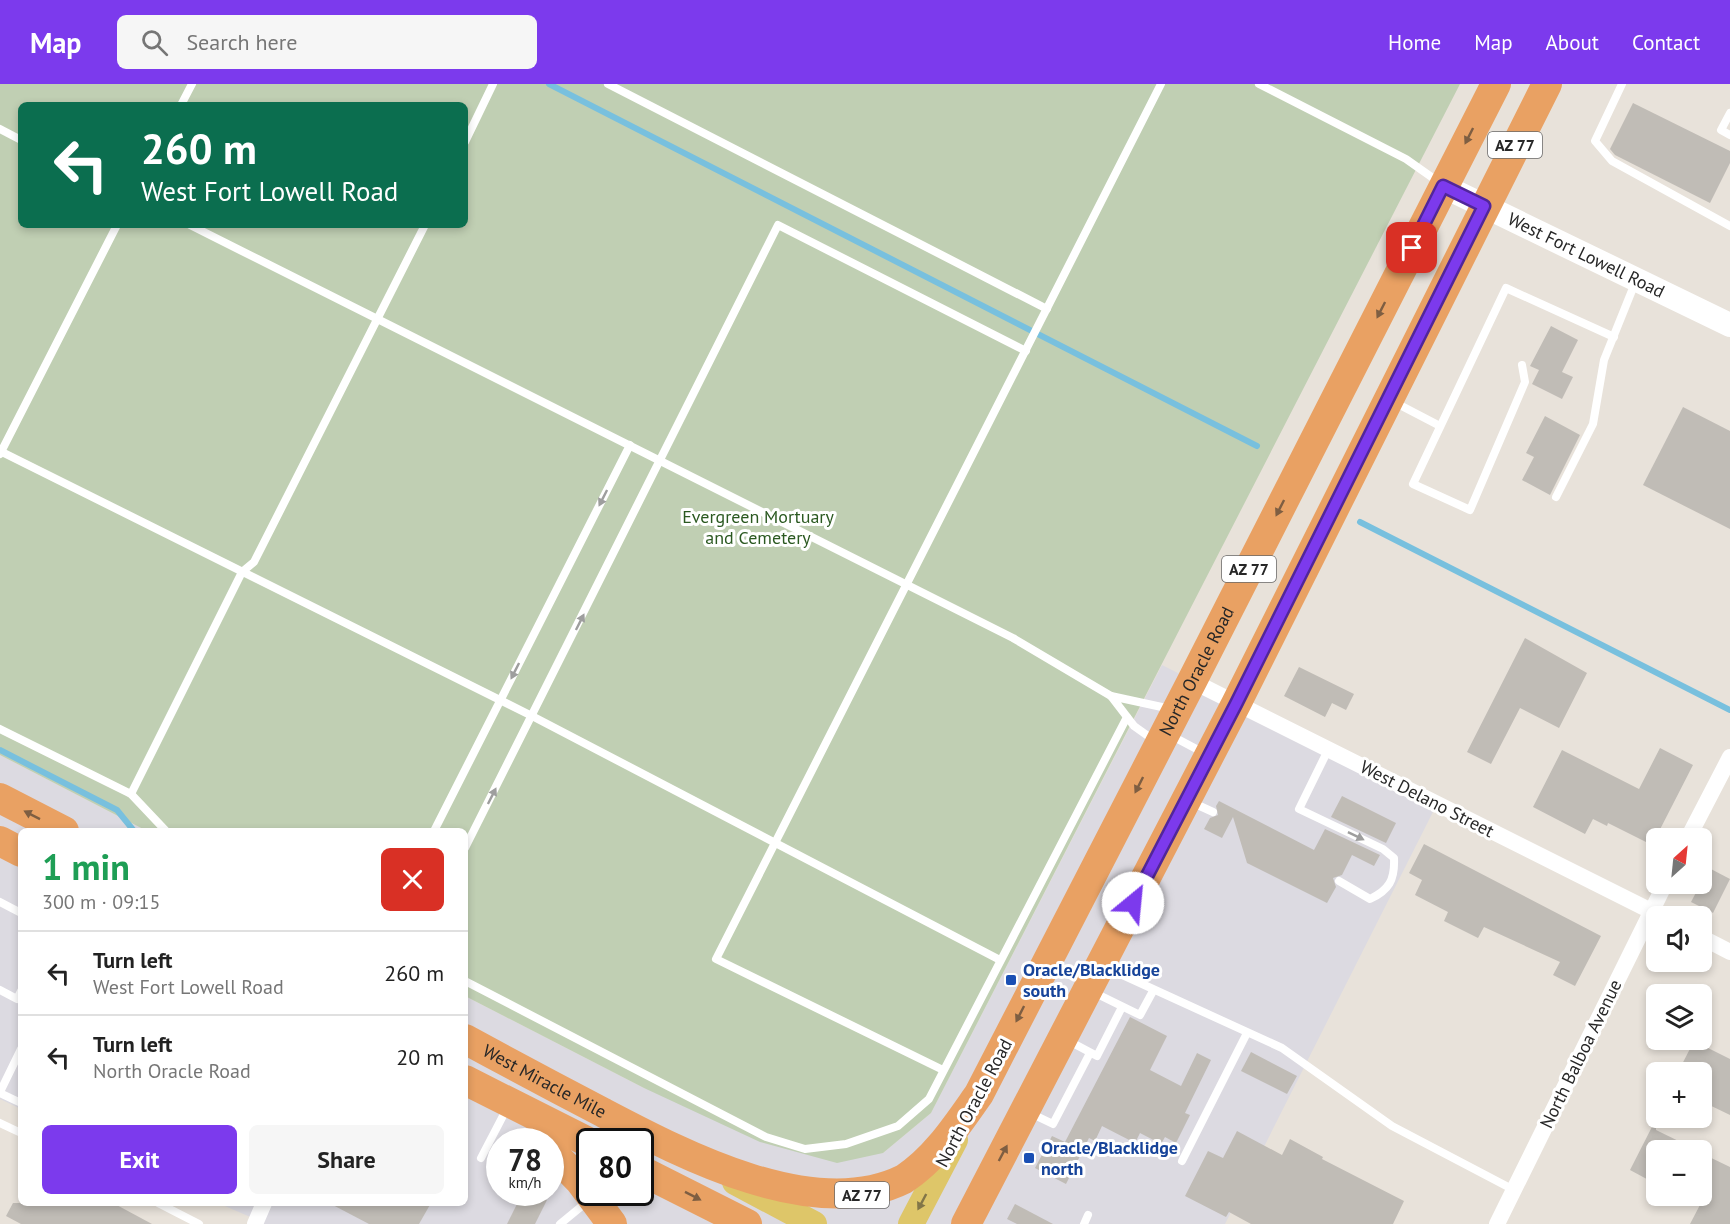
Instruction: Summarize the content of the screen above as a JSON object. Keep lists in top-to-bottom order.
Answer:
{
  "streets": {
    "highway": ["AZ 77", "North Oracle Road", "West Miracle Mile"],
    "main road": ["West Fort Lowell Road"],
    "street": ["West Delano Street", "North Balboa Avenue"]
  },
  "crossings": [
    ["AZ 77", "West Fort Lowell Road"],
    ["AZ 77", "North Oracle Road"],
    ["AZ 77", "West Delano Street"],
    ["AZ 77", "West Miracle Mile"],
    ["West Fort Lowell Road", "North Oracle Road"],
    ["North Oracle Road", "West Delano Street"]
  ],
  "parks": ["Evergreen Mortuary and Cemetery"],
  "places": {
    "transit": ["Oracle/Blacklidge south", "Oracle/Blacklidge north"]
  },
  "north": "top right",
  "page": {
    "header": "Map",
    "search": "Search here",
    "nav": [
      "Home",
      "Map",
      "About",
      "Contact"
    ],
    "turn": ["260 m", "West Fort Lowell Road"],
    "map_buttons": ["+", "−"],
    "heading": ["1 min", "300 m · 09:15"],
    "list": [
      {
        "name": "Turn left",
        "note": "West Fort Lowell Road",
        "value": "260 m"
      },
      {
        "name": "Turn left",
        "note": "North Oracle Road",
        "value": "20 m"
      }
    ],
    "buttons": ["Exit", "Share"],
    "speed": "78 km/h",
    "limit": "80"
  }
}
